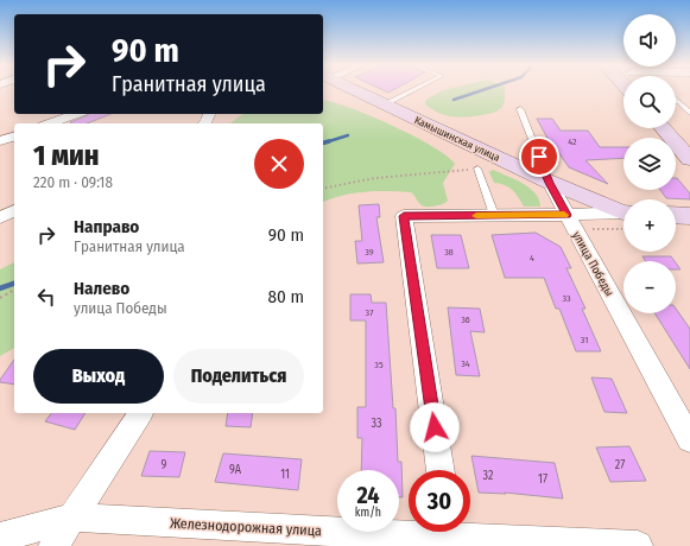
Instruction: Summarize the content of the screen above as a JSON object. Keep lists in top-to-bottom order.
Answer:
{
  "streets": {
    "street": ["Камышинская улица", "улица Победы", "Железнодорожная улица"]
  },
  "crossings": [
    ["Камышинская улица", "улица Победы"]
  ],
  "house_numbers": [
    "42",
    "39",
    "38",
    "4",
    "33",
    "37",
    "36",
    "31",
    "34",
    "35",
    "33",
    "9",
    "27",
    "9А",
    "11",
    "32",
    "17"
  ],
  "page": {
    "map_buttons": ["+", "−"],
    "turn": ["90 m", "Гранитная улица"],
    "heading": ["1 мин", "220 m · 09:18"],
    "list": [
      {
        "name": "Направо",
        "note": "Гранитная улица",
        "value": "90 m"
      },
      {
        "name": "Налево",
        "note": "улица Победы",
        "value": "80 m"
      }
    ],
    "buttons": ["Выход", "Поделиться"],
    "speed": "24 km/h",
    "limit": "30"
  }
}
